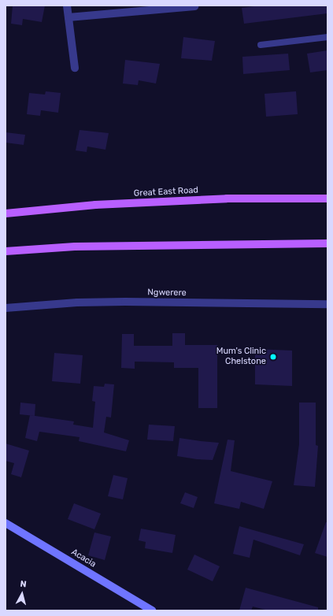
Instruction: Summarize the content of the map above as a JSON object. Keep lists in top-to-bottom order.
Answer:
{
  "streets": {
    "main road": ["Great East Road", "Acacia"],
    "street": ["Ngwerere"]
  },
  "places": ["Mum's Clinic Chelstone"],
  "north": "top"
}
